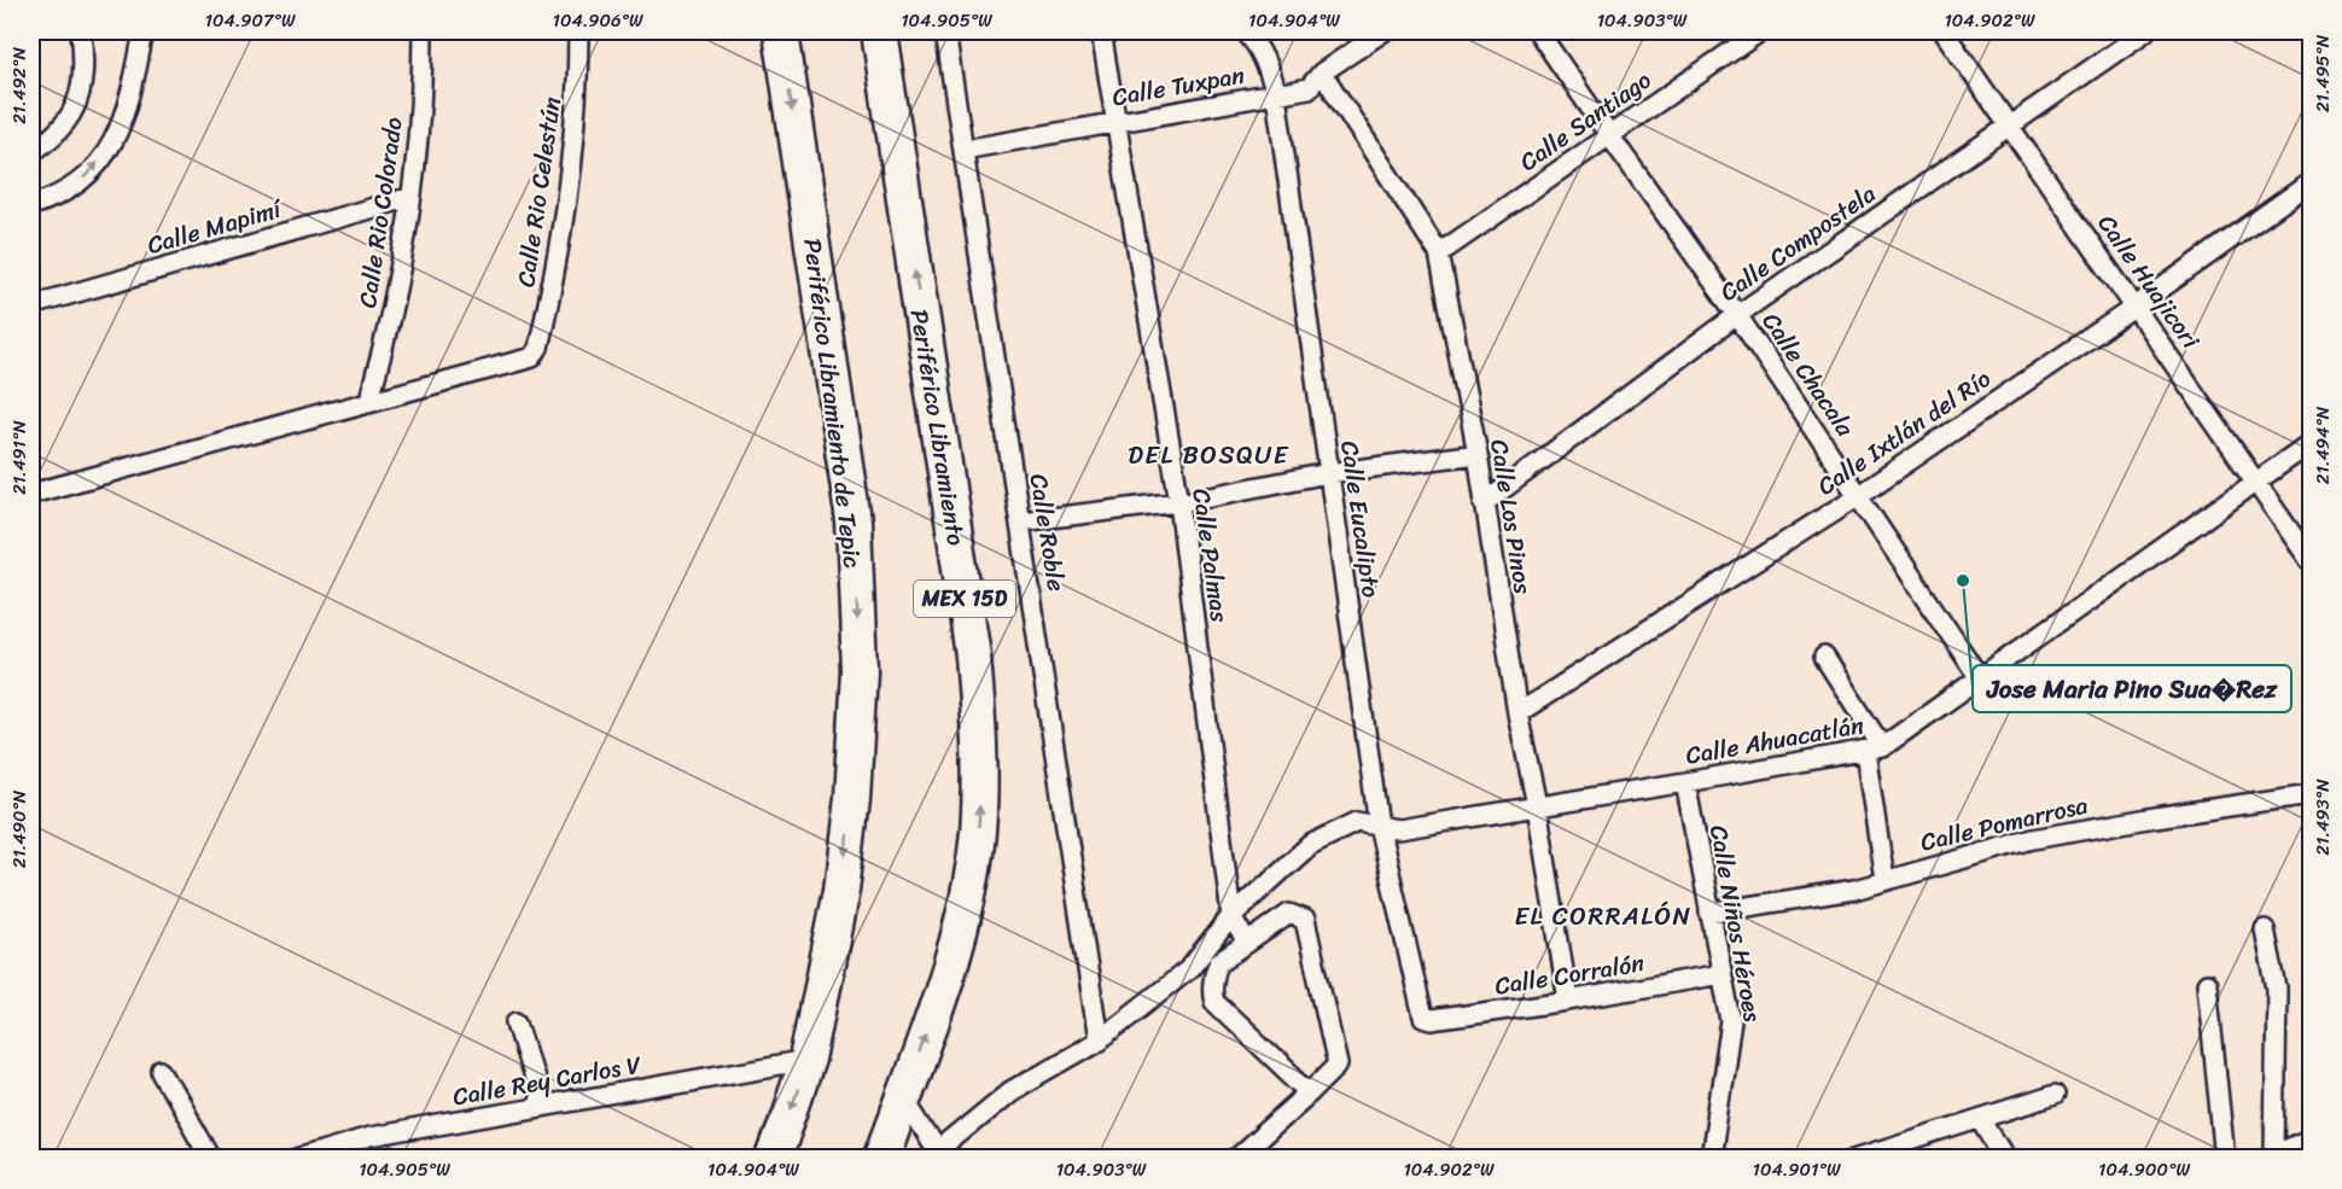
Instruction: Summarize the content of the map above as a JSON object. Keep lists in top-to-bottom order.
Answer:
{
  "streets": {
    "highway": ["Periférico Libramiento de Tepic", "Periférico Libramiento", "MEX 15D"],
    "street": [
      "Calle Tuxpan",
      "Calle Santiago",
      "Calle Rio Celestún",
      "Calle Rio Colorado",
      "Calle Mapimí",
      "Calle Compostela",
      "Calle Huajicori",
      "Calle Chacala",
      "Calle Ixtlán del Río",
      "Calle Los Pinos",
      "Calle Eucalipto",
      "Calle Roble",
      "Calle Palmas",
      "Calle Ahuacatlán",
      "Calle Pomarrosa",
      "Calle Niños Héroes",
      "Calle Corralón",
      "Calle Rey Carlos V"
    ]
  },
  "crossings": [
    ["Calle Tuxpan", "Calle Los Pinos"],
    ["Calle Tuxpan", "Calle Eucalipto"],
    ["Calle Tuxpan", "Calle Roble"],
    ["Calle Tuxpan", "Calle Palmas"],
    ["Calle Santiago", "Calle Chacala"],
    ["Calle Santiago", "Calle Los Pinos"],
    ["Calle Rio Celestún", "Calle Rio Colorado"],
    ["Calle Rio Colorado", "Calle Mapimí"],
    ["Calle Compostela", "Calle Huajicori"],
    ["Calle Compostela", "Calle Chacala"],
    ["Calle Compostela", "Calle Los Pinos"],
    ["Calle Huajicori", "Calle Ixtlán del Río"],
    ["Calle Huajicori", "Calle Ahuacatlán"],
    ["Calle Chacala", "Calle Ixtlán del Río"],
    ["Calle Chacala", "Calle Ahuacatlán"],
    ["Periférico Libramiento de Tepic", "Calle Rey Carlos V"],
    ["Calle Ixtlán del Río", "Calle Los Pinos"],
    ["Calle Los Pinos", "Calle Ahuacatlán"],
    ["Calle Los Pinos", "Calle Corralón"],
    ["Calle Eucalipto", "Calle Ahuacatlán"],
    ["Calle Eucalipto", "Calle Corralón"],
    ["Calle Roble", "Calle Ahuacatlán"],
    ["Calle Palmas", "Calle Ahuacatlán"],
    ["Calle Ahuacatlán", "Calle Niños Héroes"],
    ["Calle Pomarrosa", "Calle Niños Héroes"],
    ["Calle Niños Héroes", "Calle Corralón"]
  ],
  "one_way": ["Periférico Libramiento de Tepic", "Periférico Libramiento"],
  "districts": ["DEL BOSQUE", "EL CORRALÓN"],
  "places": ["Jose Maria Pino Sua�Rez"],
  "coordinates": [
    "104.907°W",
    "104.906°W",
    "104.905°W",
    "104.904°W",
    "104.903°W",
    "104.902°W",
    "21.495°N",
    "21.492°N",
    "21.494°N",
    "21.491°N",
    "21.493°N",
    "21.490°N",
    "104.901°W",
    "104.900°W"
  ]
}
